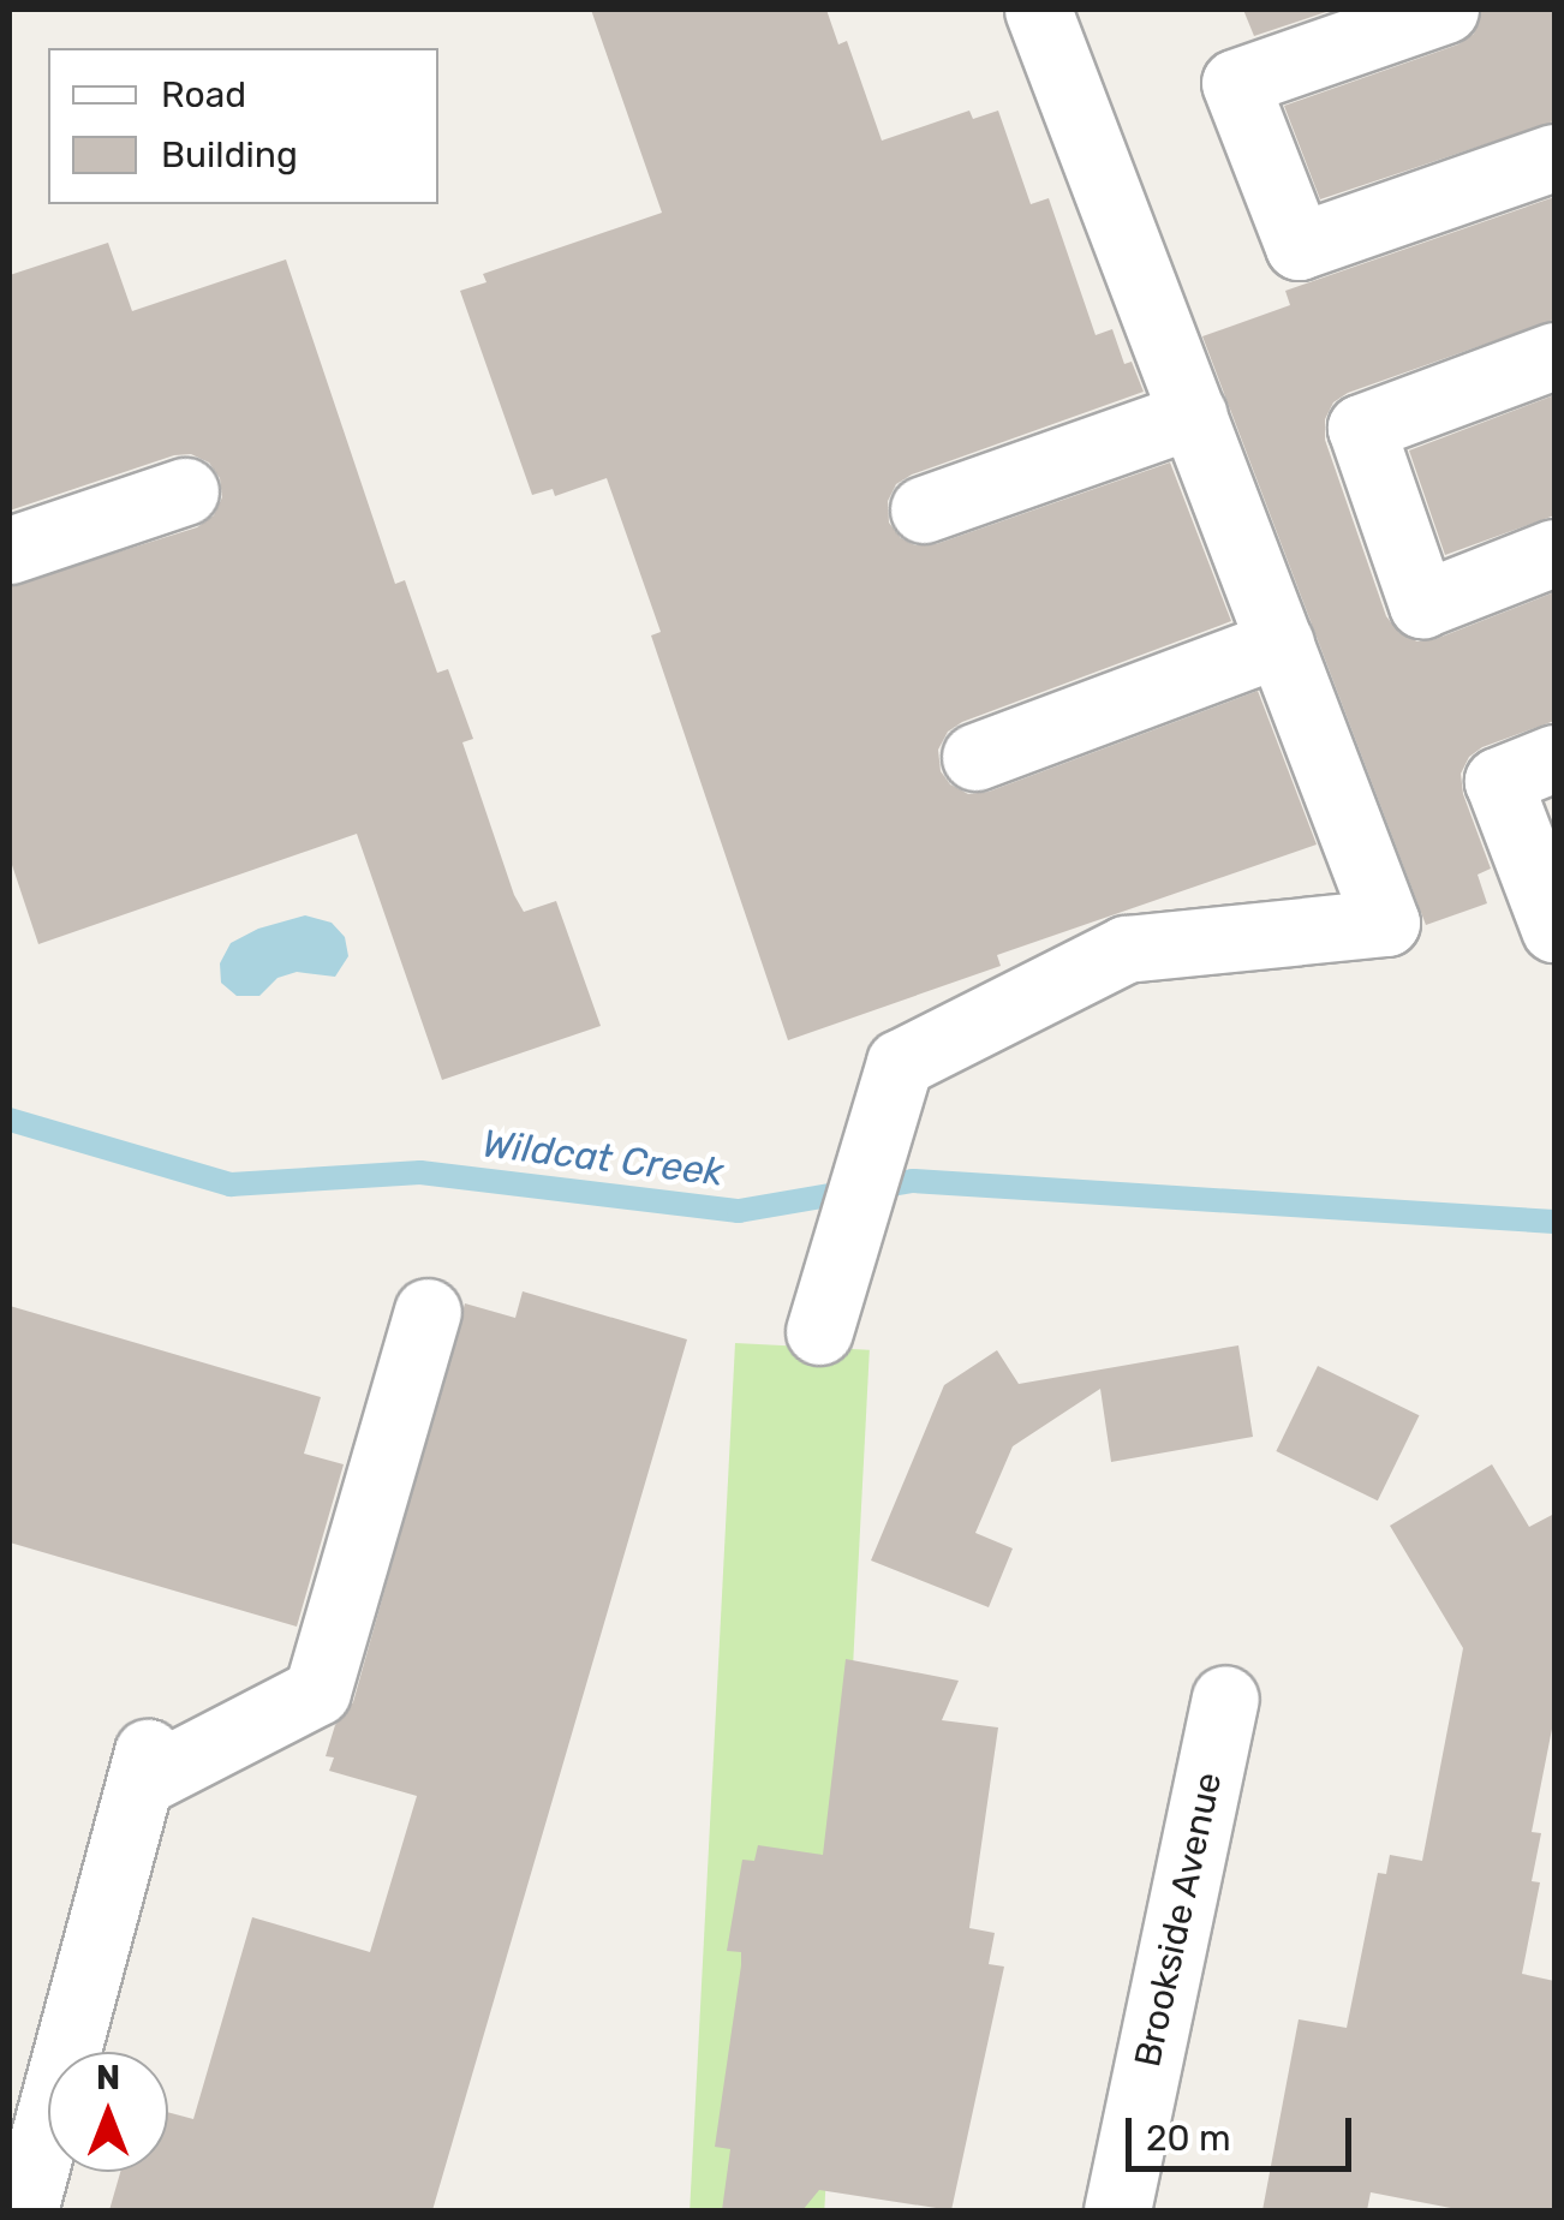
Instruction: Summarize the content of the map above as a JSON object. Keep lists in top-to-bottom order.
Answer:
{
  "streets": {
    "street": ["Brookside Avenue"]
  },
  "water": ["Wildcat Creek"],
  "legend": ["Road", "Building"],
  "scale_bar": "20 m",
  "north": "top"
}
